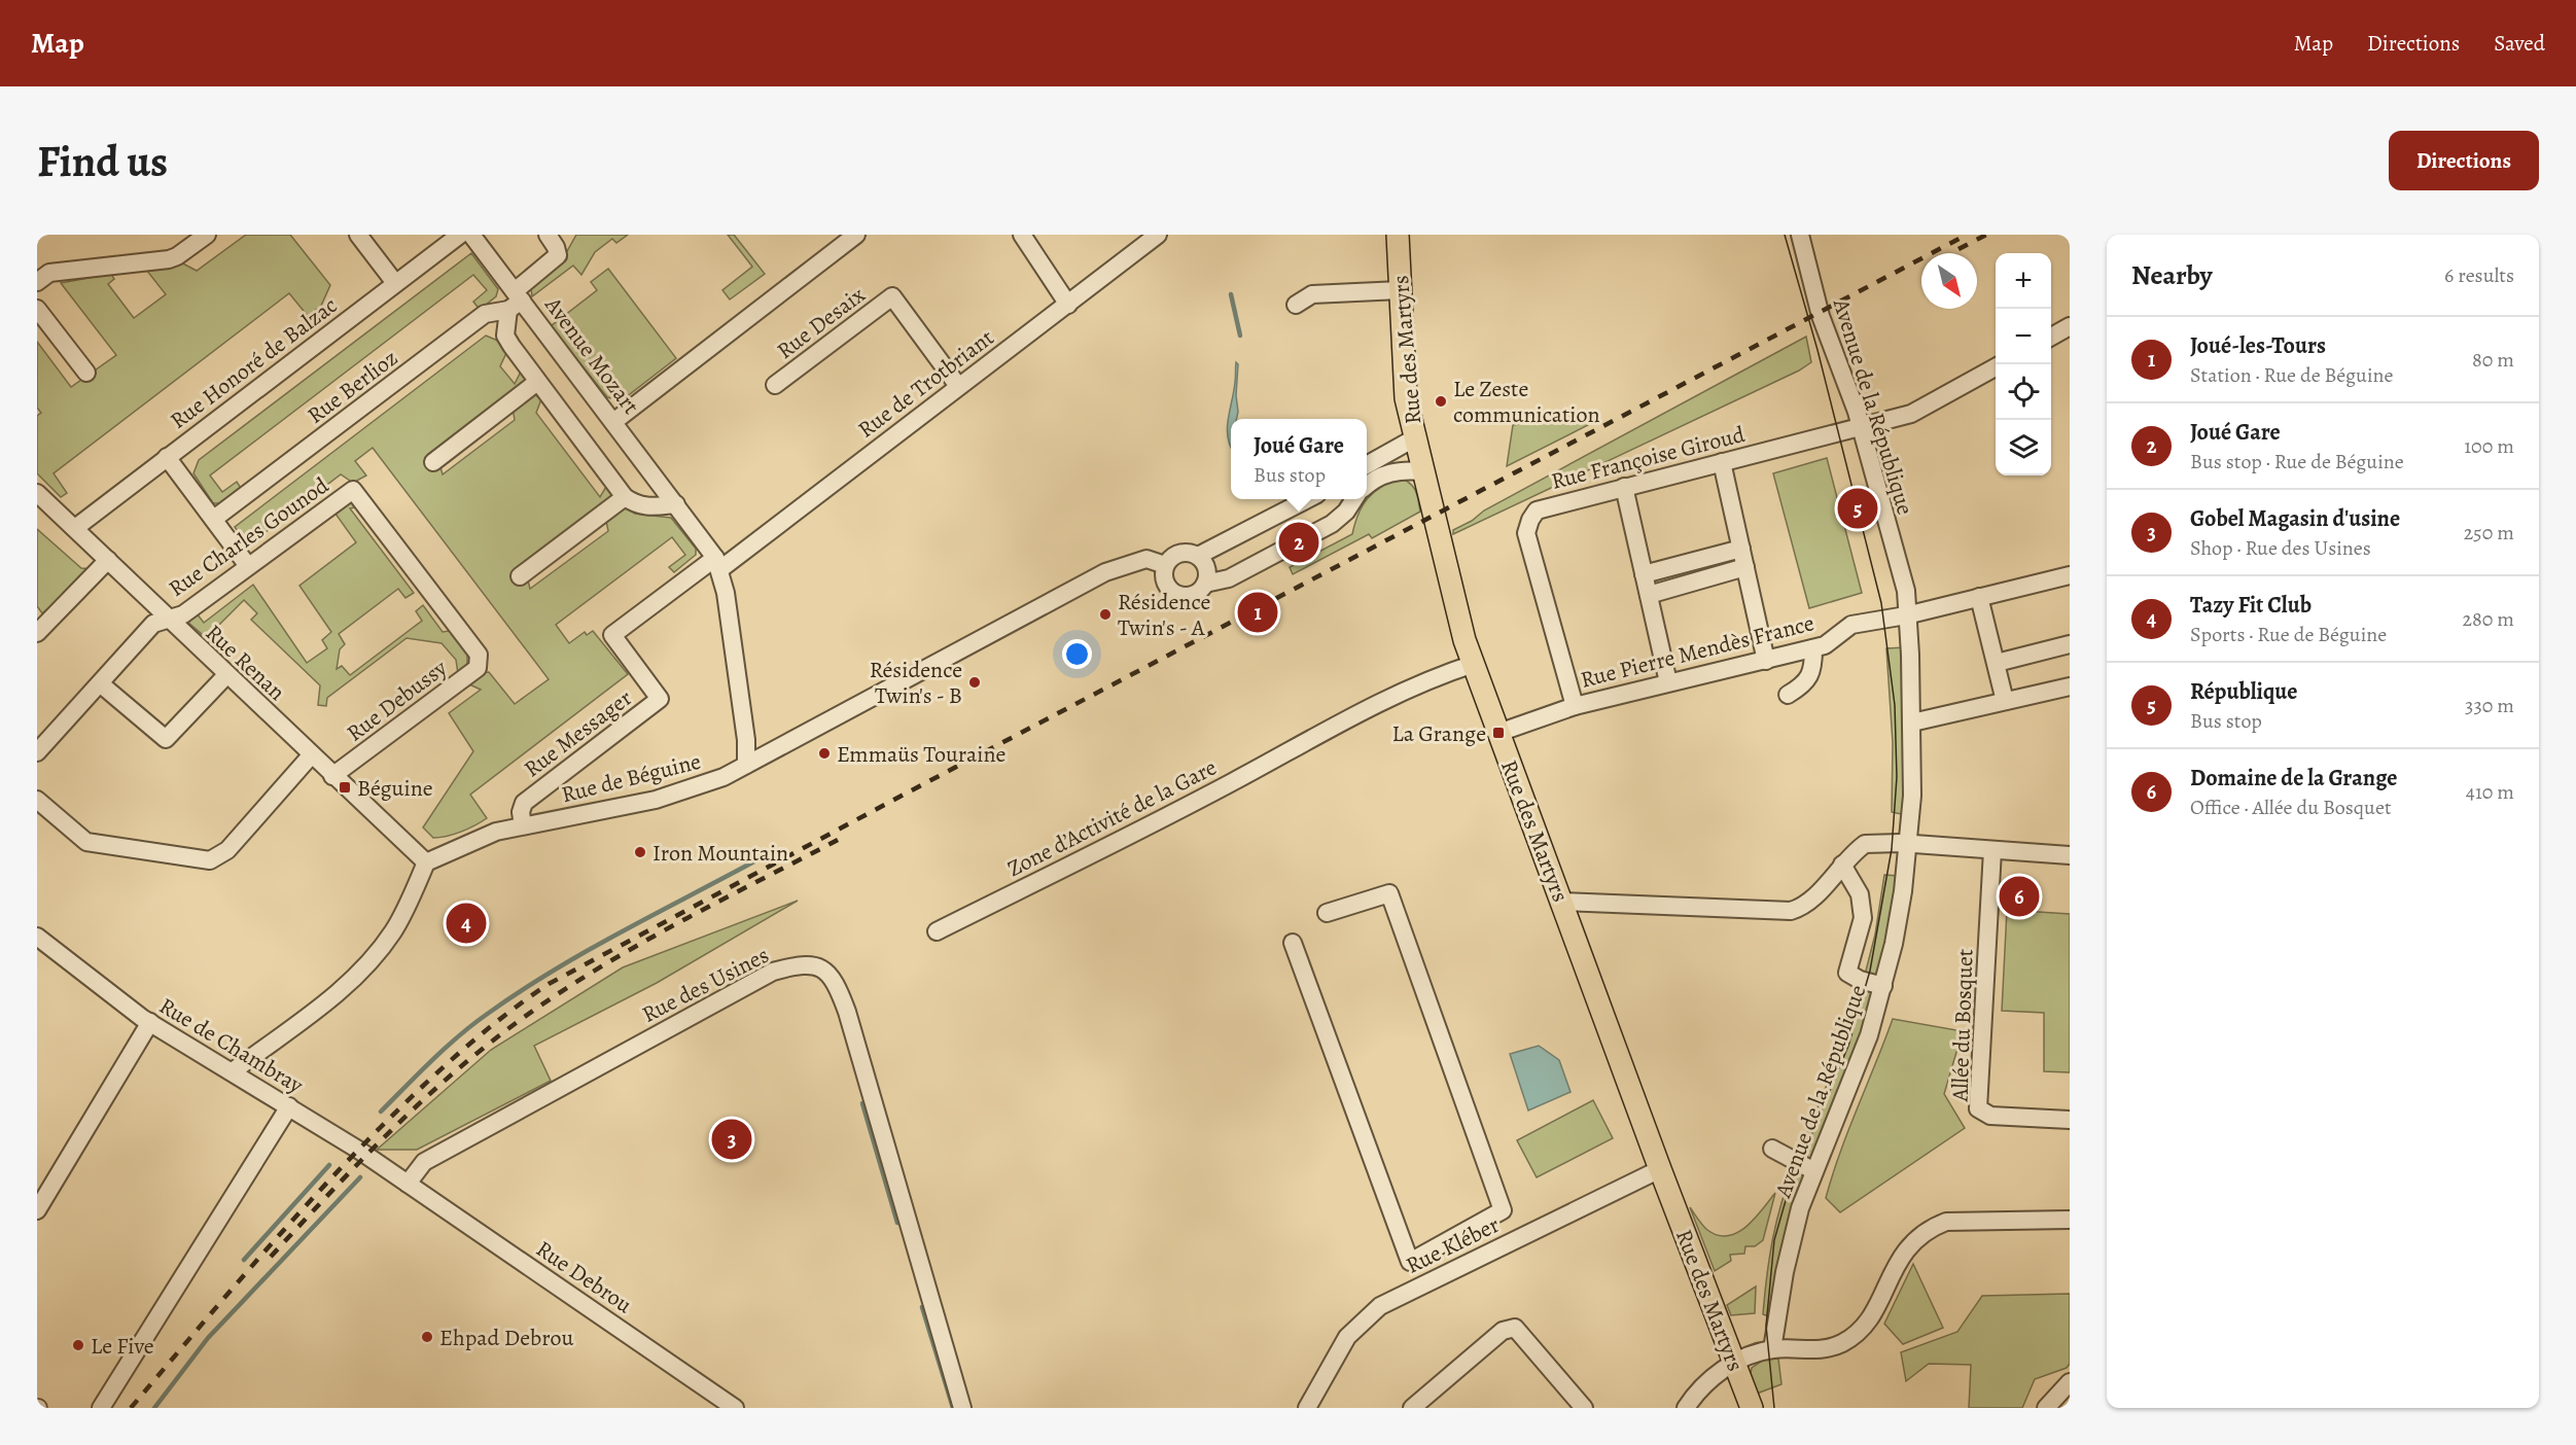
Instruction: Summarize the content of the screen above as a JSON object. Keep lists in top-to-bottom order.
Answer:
{
  "streets": {
    "main road": ["Rue des Martyrs"],
    "street": [
      "Rue Desaix",
      "Avenue Mozart",
      "Rue Honoré de Balzac",
      "Rue de Trotbriant",
      "Rue Berlioz",
      "Avenue de la République",
      "Rue Françoise Giroud",
      "Rue Charles Gounod",
      "Rue Pierre Mendès France",
      "Rue Renan",
      "Rue Debussy",
      "Rue Messager",
      "Rue de Béguine",
      "Zone d’Activité de la Gare",
      "Rue des Usines",
      "Allée du Bosquet",
      "Rue de Chambray",
      "Rue Kléber",
      "Rue Debrou"
    ]
  },
  "crossings": [
    ["Rue Desaix", "Rue de Trotbriant"],
    ["Rue des Martyrs", "Rue Pierre Mendès France"],
    ["Rue des Martyrs", "Zone d’Activité de la Gare"],
    ["Rue des Martyrs", "Rue Kléber"],
    ["Avenue Mozart", "Rue de Trotbriant"],
    ["Avenue Mozart", "Rue Berlioz"],
    ["Avenue Mozart", "Rue Messager"],
    ["Avenue Mozart", "Rue de Béguine"],
    ["Rue Honoré de Balzac", "Rue Renan"],
    ["Rue de Trotbriant", "Rue Messager"],
    ["Avenue de la République", "Rue Françoise Giroud"],
    ["Avenue de la République", "Rue Pierre Mendès France"],
    ["Rue Françoise Giroud", "Rue Pierre Mendès France"],
    ["Rue Charles Gounod", "Rue Renan"],
    ["Rue Charles Gounod", "Rue Debussy"],
    ["Rue Renan", "Rue Debussy"],
    ["Rue Renan", "Rue de Béguine"],
    ["Rue Messager", "Rue de Béguine"],
    ["Rue des Usines", "Rue de Chambray"],
    ["Rue des Usines", "Rue Debrou"],
    ["Rue de Chambray", "Rue Debrou"]
  ],
  "places": {
    "other": [
      "Le Zeste communication",
      "Résidence Twin's - A",
      "Résidence Twin's - B",
      "Emmaüs Touraine",
      "Iron Mountain",
      "Ehpad Debrou",
      "Le Five"
    ],
    "transit": ["La Grange", "Béguine"]
  },
  "north": "bottom right",
  "page": {
    "header": "Map",
    "nav": ["Map", "Directions", "Saved"],
    "buttons": "Directions",
    "title": "Find us",
    "heading": ["Nearby", "6 results"],
    "map_buttons": ["+", "−"],
    "list": [
      {
        "mark": "1",
        "name": "Joué-les-Tours",
        "note": "Station · Rue de Béguine",
        "value": "80 m"
      },
      {
        "mark": "2",
        "name": "Joué Gare",
        "note": "Bus stop · Rue de Béguine",
        "value": "100 m"
      },
      {
        "mark": "3",
        "name": "Gobel Magasin d'usine",
        "note": "Shop · Rue des Usines",
        "value": "250 m"
      },
      {
        "mark": "4",
        "name": "Tazy Fit Club",
        "note": "Sports · Rue de Béguine",
        "value": "280 m"
      },
      {
        "mark": "5",
        "name": "République",
        "note": "Bus stop",
        "value": "330 m"
      },
      {
        "mark": "6",
        "name": "Domaine de la Grange",
        "note": "Office · Allée du Bosquet",
        "value": "410 m"
      }
    ],
    "popup": ["Joué Gare", "Bus stop"],
    "pins": [
      "5",
      "2",
      "1",
      "6",
      "4",
      "3"
    ]
  }
}
